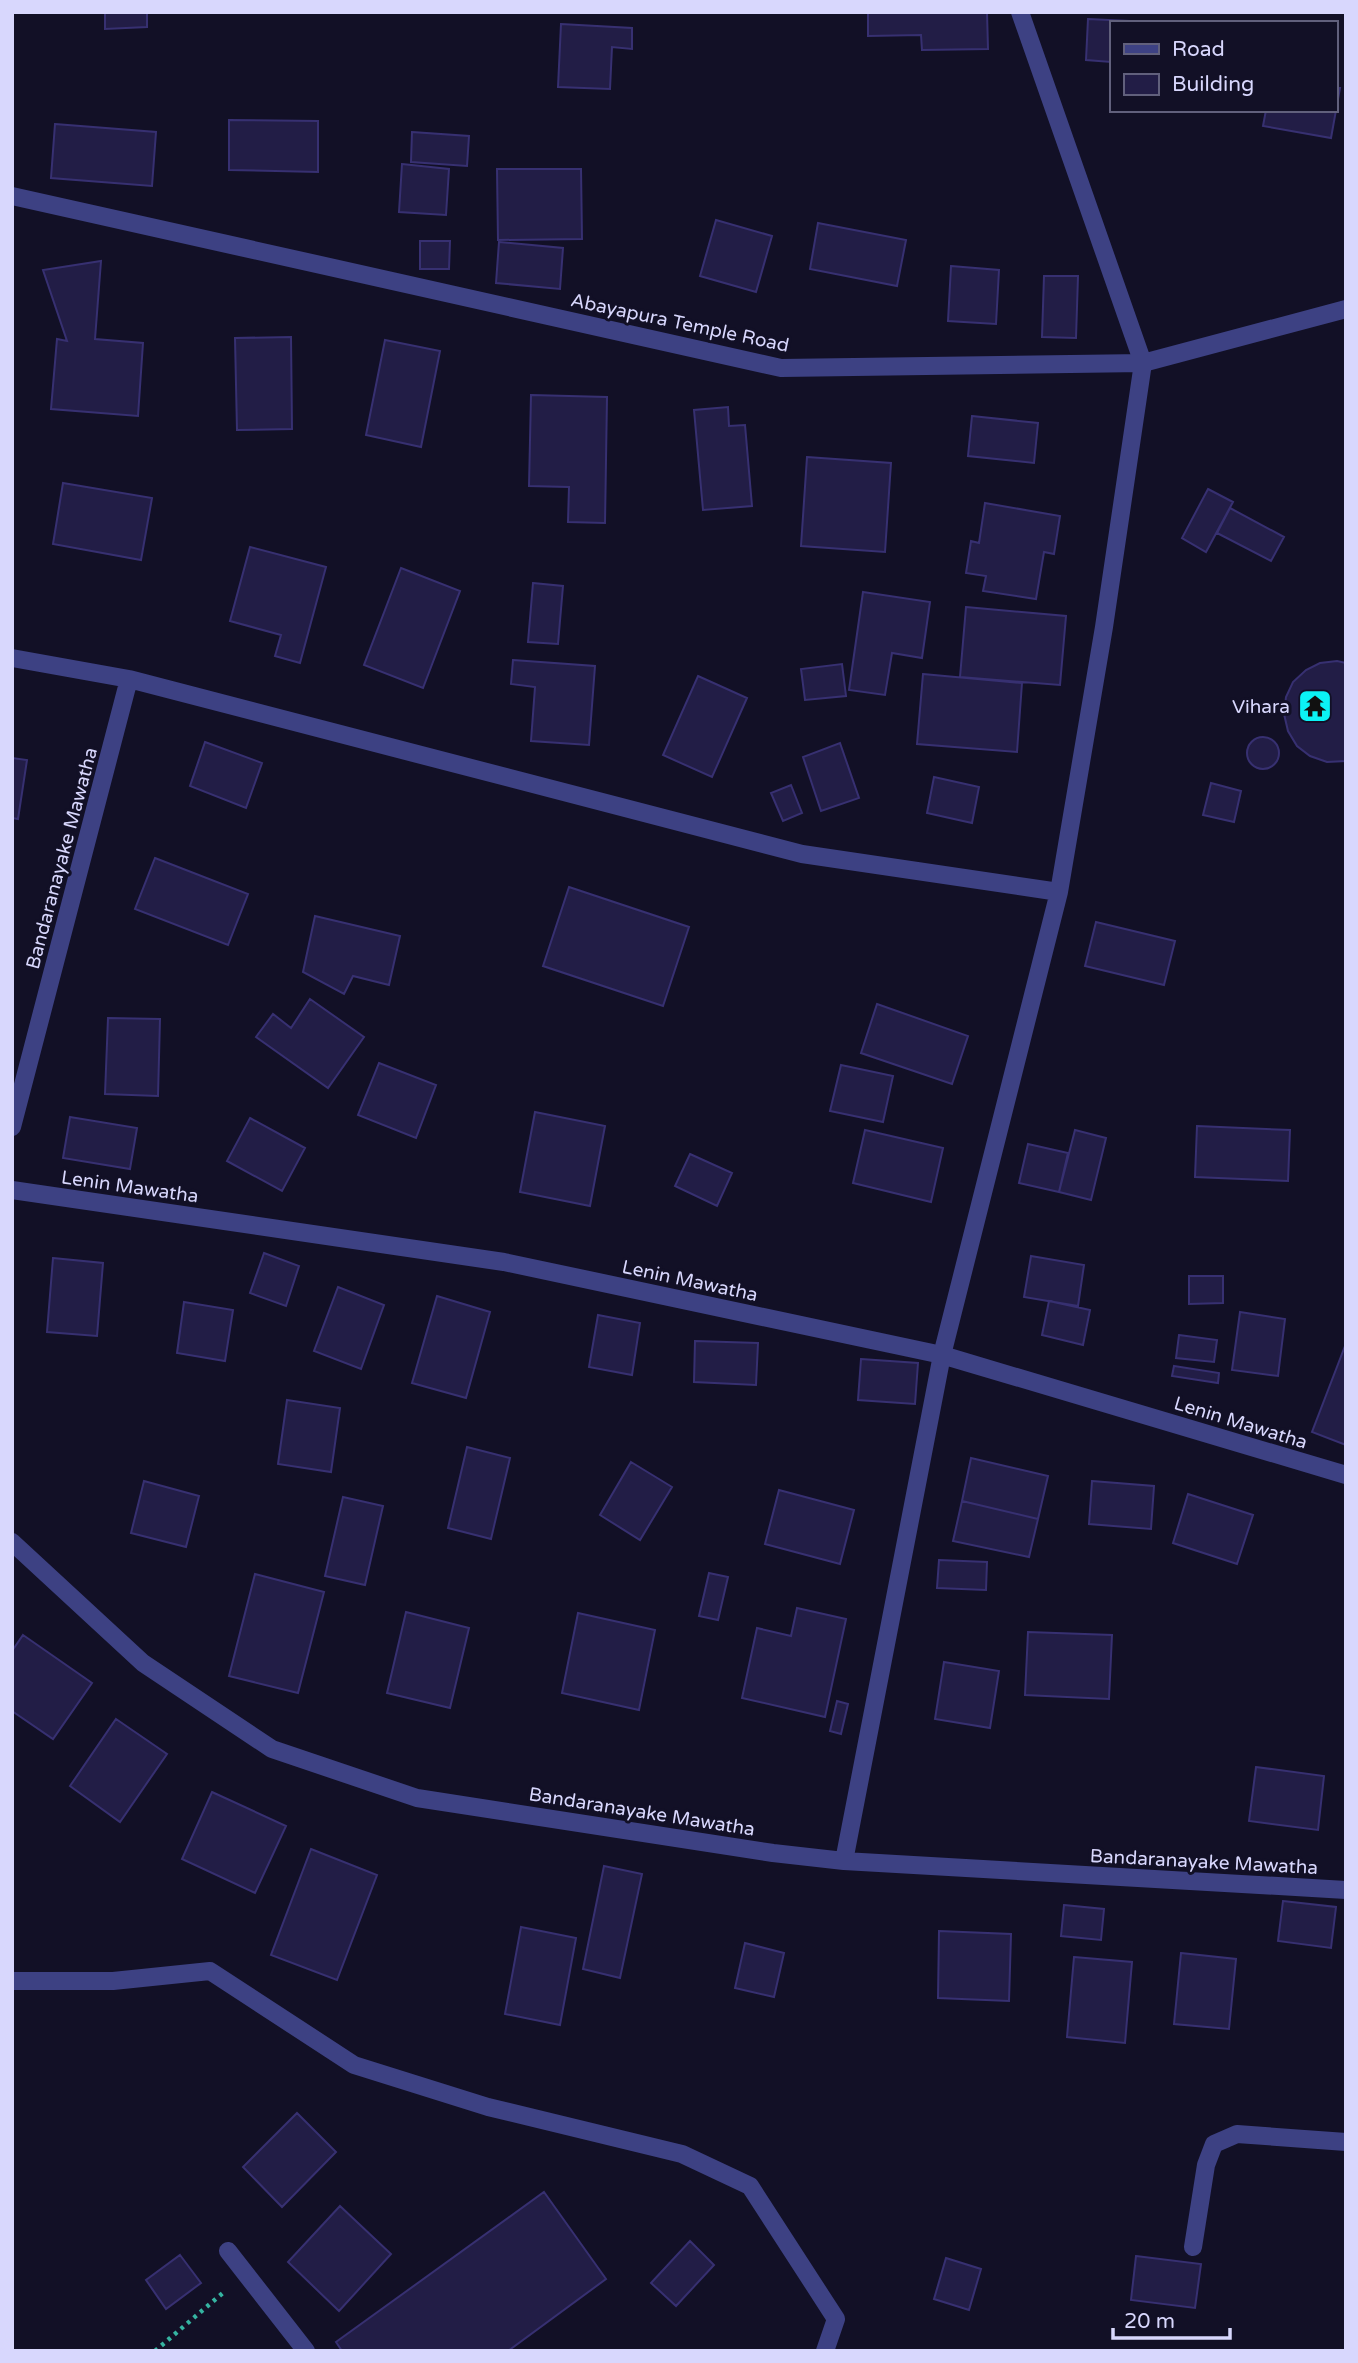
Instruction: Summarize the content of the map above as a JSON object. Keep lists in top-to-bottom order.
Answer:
{
  "streets": {
    "street": ["Abayapura Temple Road", "Bandaranayake Mawatha", "Lenin Mawatha"]
  },
  "places": {
    "temple": ["Vihara"]
  },
  "legend": ["Road", "Building"],
  "scale_bar": "20 m"
}
